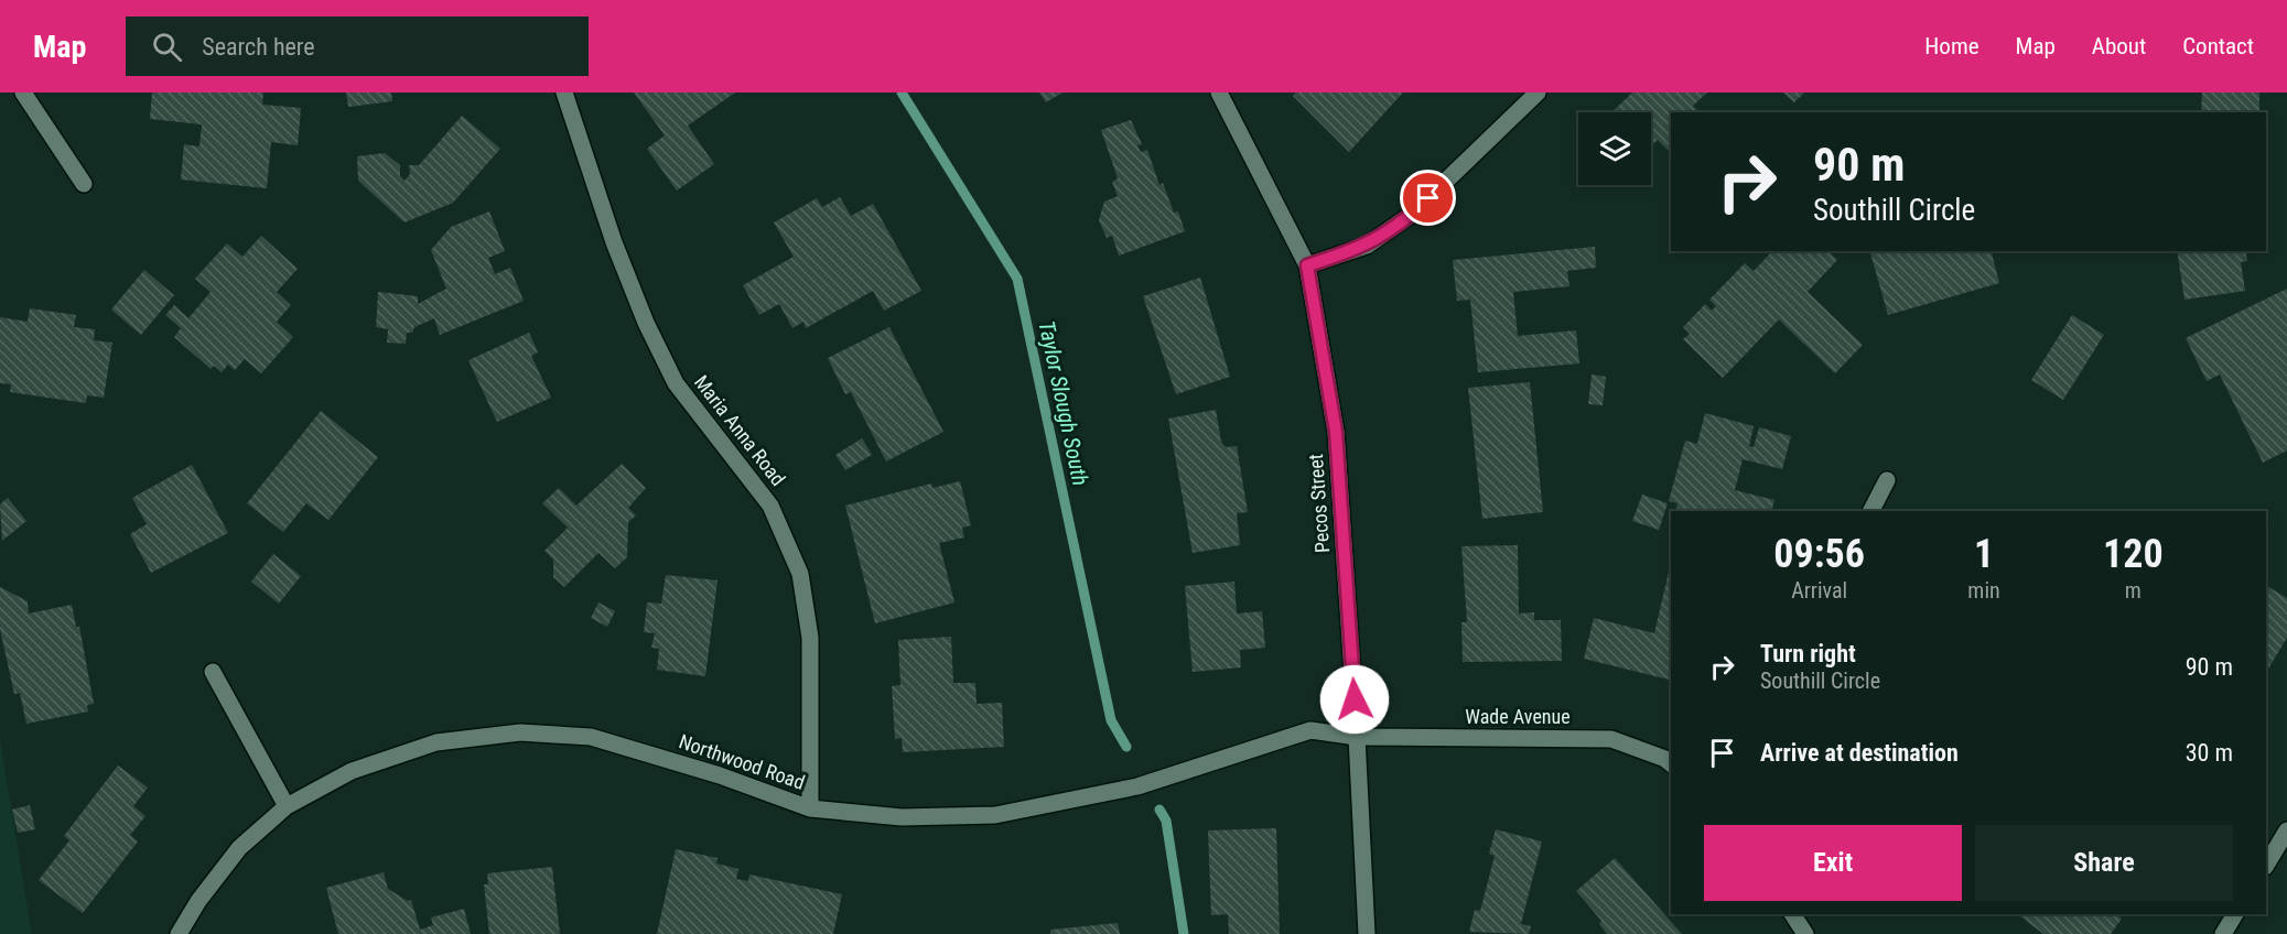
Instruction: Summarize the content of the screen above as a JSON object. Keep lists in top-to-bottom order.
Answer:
{
  "streets": {
    "street": [
      "Maria Anna Road",
      "Pecos Street",
      "Wade Avenue",
      "Northwood Road"
    ]
  },
  "crossings": [
    ["Maria Anna Road", "Northwood Road"],
    ["Pecos Street", "Wade Avenue"],
    ["Pecos Street", "Northwood Road"],
    ["Wade Avenue", "Northwood Road"]
  ],
  "water": ["Taylor Slough South"],
  "page": {
    "header": "Map",
    "search": "Search here",
    "nav": [
      "Home",
      "Map",
      "About",
      "Contact"
    ],
    "turn": ["90 m", "Southill Circle"],
    "eta": [
      "09:56",
      "Arrival",
      "1",
      "min",
      "120",
      "m"
    ],
    "list": [
      {
        "name": "Turn right",
        "note": "Southill Circle",
        "value": "90 m"
      },
      {
        "name": "Arrive at destination",
        "value": "30 m"
      }
    ],
    "buttons": ["Exit", "Share"]
  }
}
